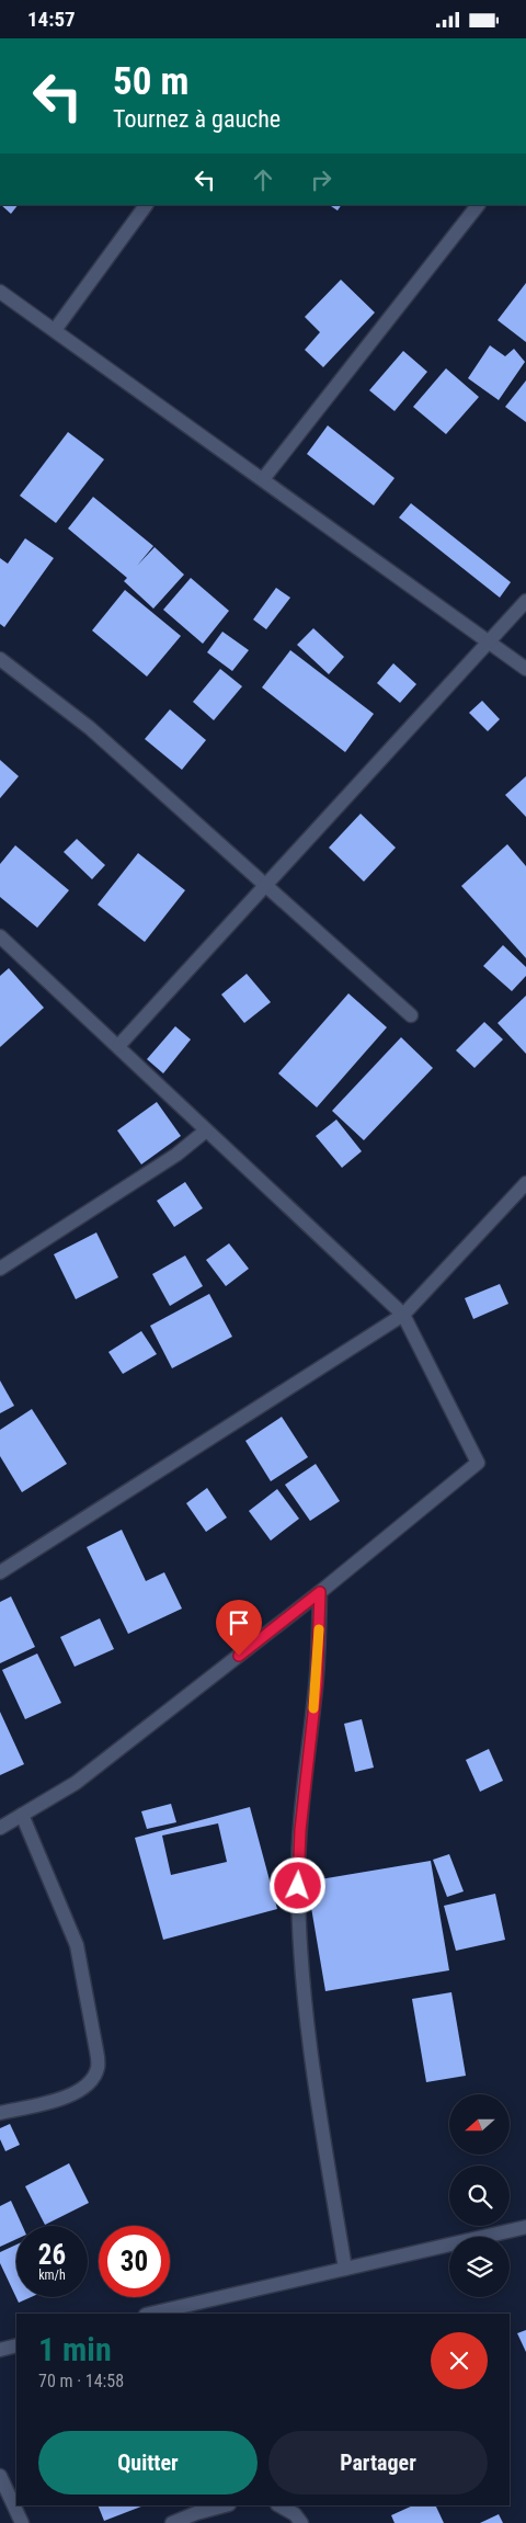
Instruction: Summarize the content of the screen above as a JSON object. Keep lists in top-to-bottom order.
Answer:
{
  "north": "left",
  "page": {
    "status": "14:57",
    "turn": ["50 m", "Tournez à gauche"],
    "speed": "26 km/h",
    "limit": "30",
    "heading": ["1 min", "70 m · 14:58"],
    "buttons": ["Quitter", "Partager"]
  }
}
